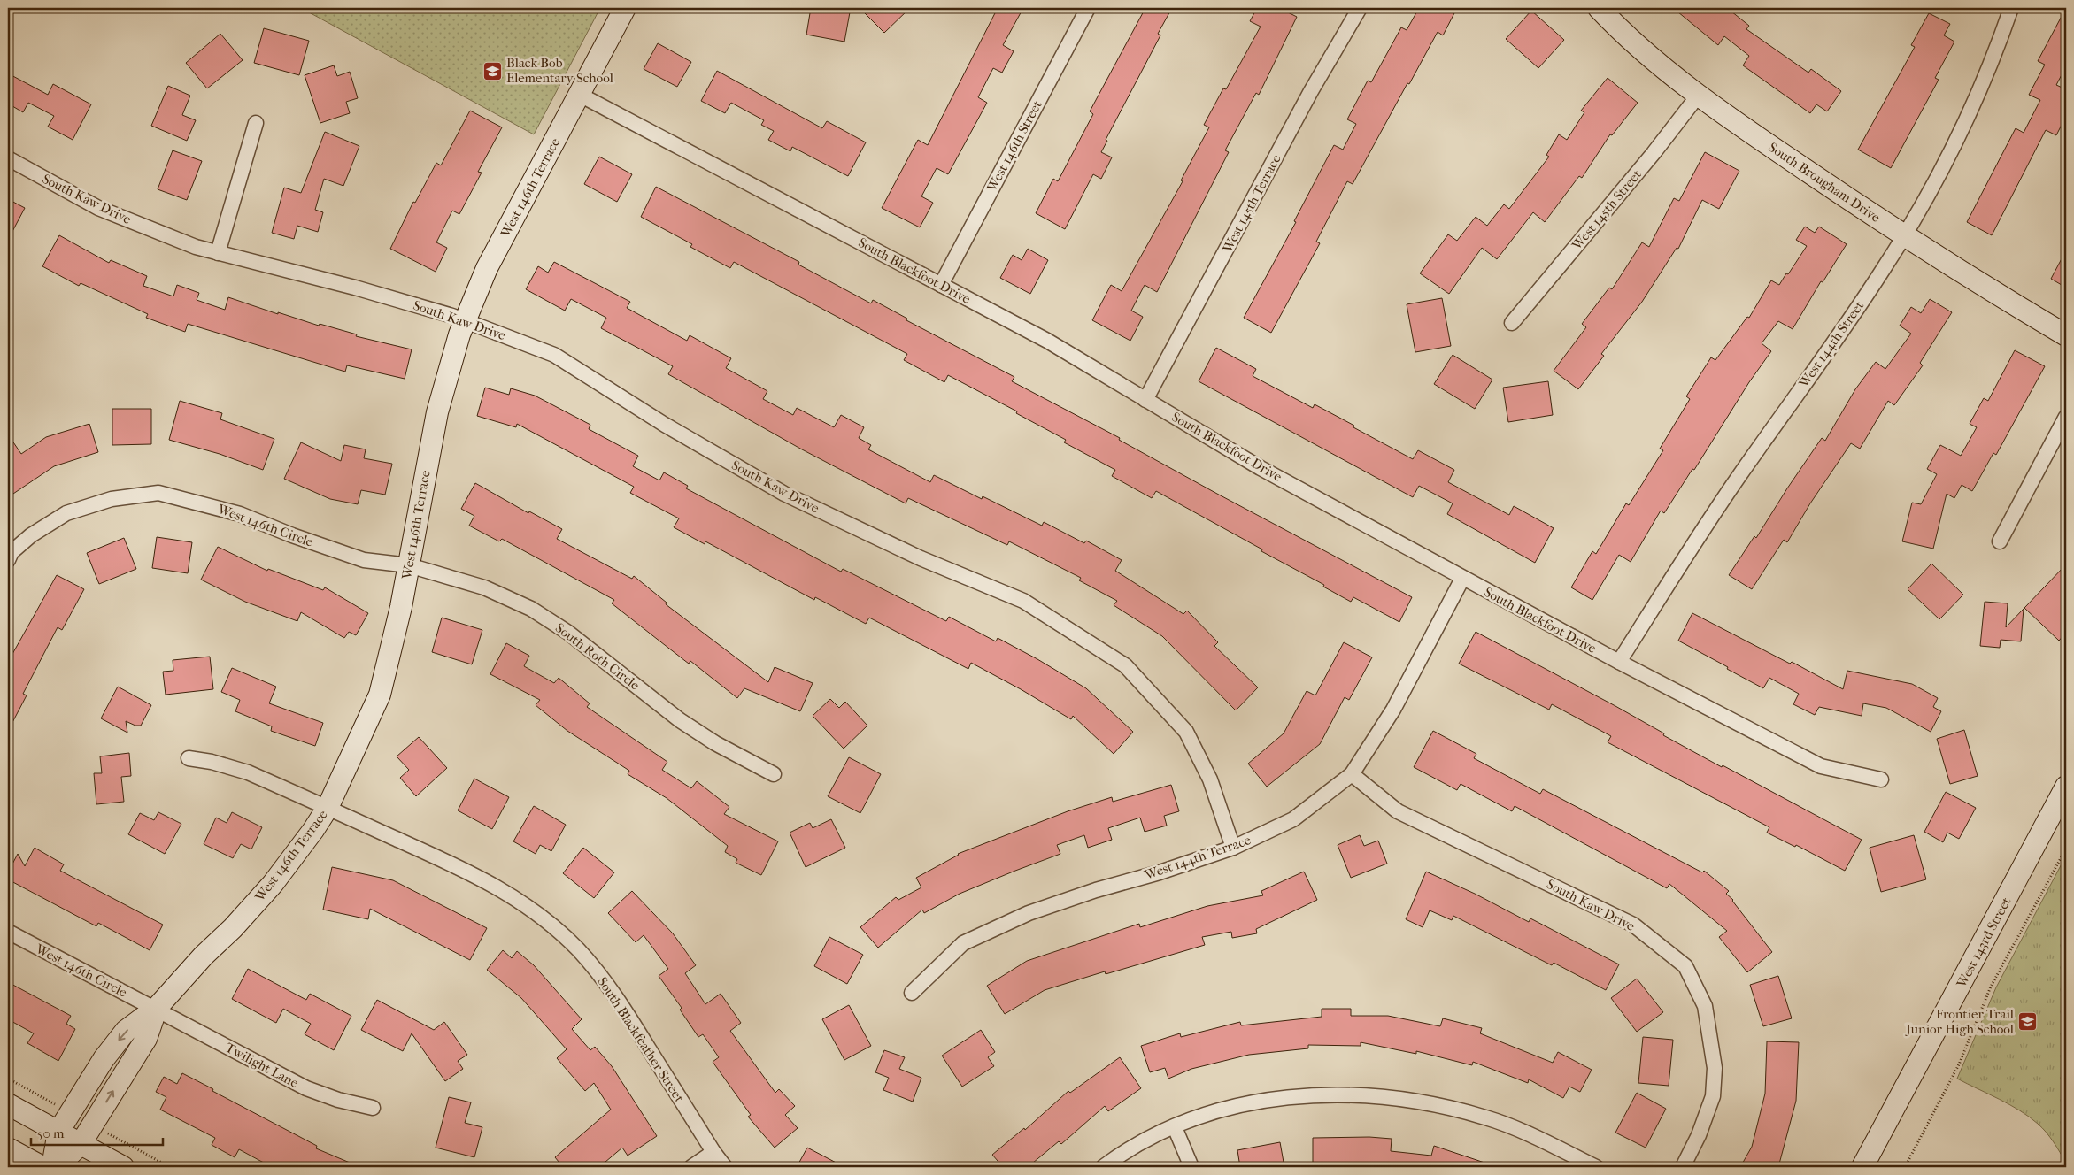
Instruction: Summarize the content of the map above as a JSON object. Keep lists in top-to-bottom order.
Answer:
{
  "streets": {
    "street": [
      "West 146th Street",
      "South Brougham Drive",
      "West 146th Terrace",
      "South Kaw Drive",
      "West 145th Terrace",
      "West 145th Street",
      "South Blackfoot Drive",
      "West 144th Street",
      "West 146th Circle",
      "South Roth Circle",
      "West 144th Terrace",
      "West 143rd Street",
      "South Blackfeather Street",
      "Twilight Lane"
    ]
  },
  "crossings": [
    ["West 146th Street", "South Blackfoot Drive"],
    ["South Brougham Drive", "West 145th Street"],
    ["South Brougham Drive", "West 144th Street"],
    ["West 146th Terrace", "South Kaw Drive"],
    ["West 146th Terrace", "South Blackfoot Drive"],
    ["West 146th Terrace", "West 146th Circle"],
    ["West 146th Terrace", "South Roth Circle"],
    ["West 146th Terrace", "South Blackfeather Street"],
    ["West 146th Terrace", "Twilight Lane"],
    ["South Kaw Drive", "West 144th Terrace"],
    ["West 145th Terrace", "South Blackfoot Drive"],
    ["South Blackfoot Drive", "West 144th Street"],
    ["South Blackfoot Drive", "West 144th Terrace"],
    ["West 146th Circle", "South Roth Circle"],
    ["West 146th Circle", "Twilight Lane"]
  ],
  "places": {
    "school or university": ["Black Bob Elementary School", "Frontier Trail Junior High School"]
  },
  "scale_bar": "50 m"
}
